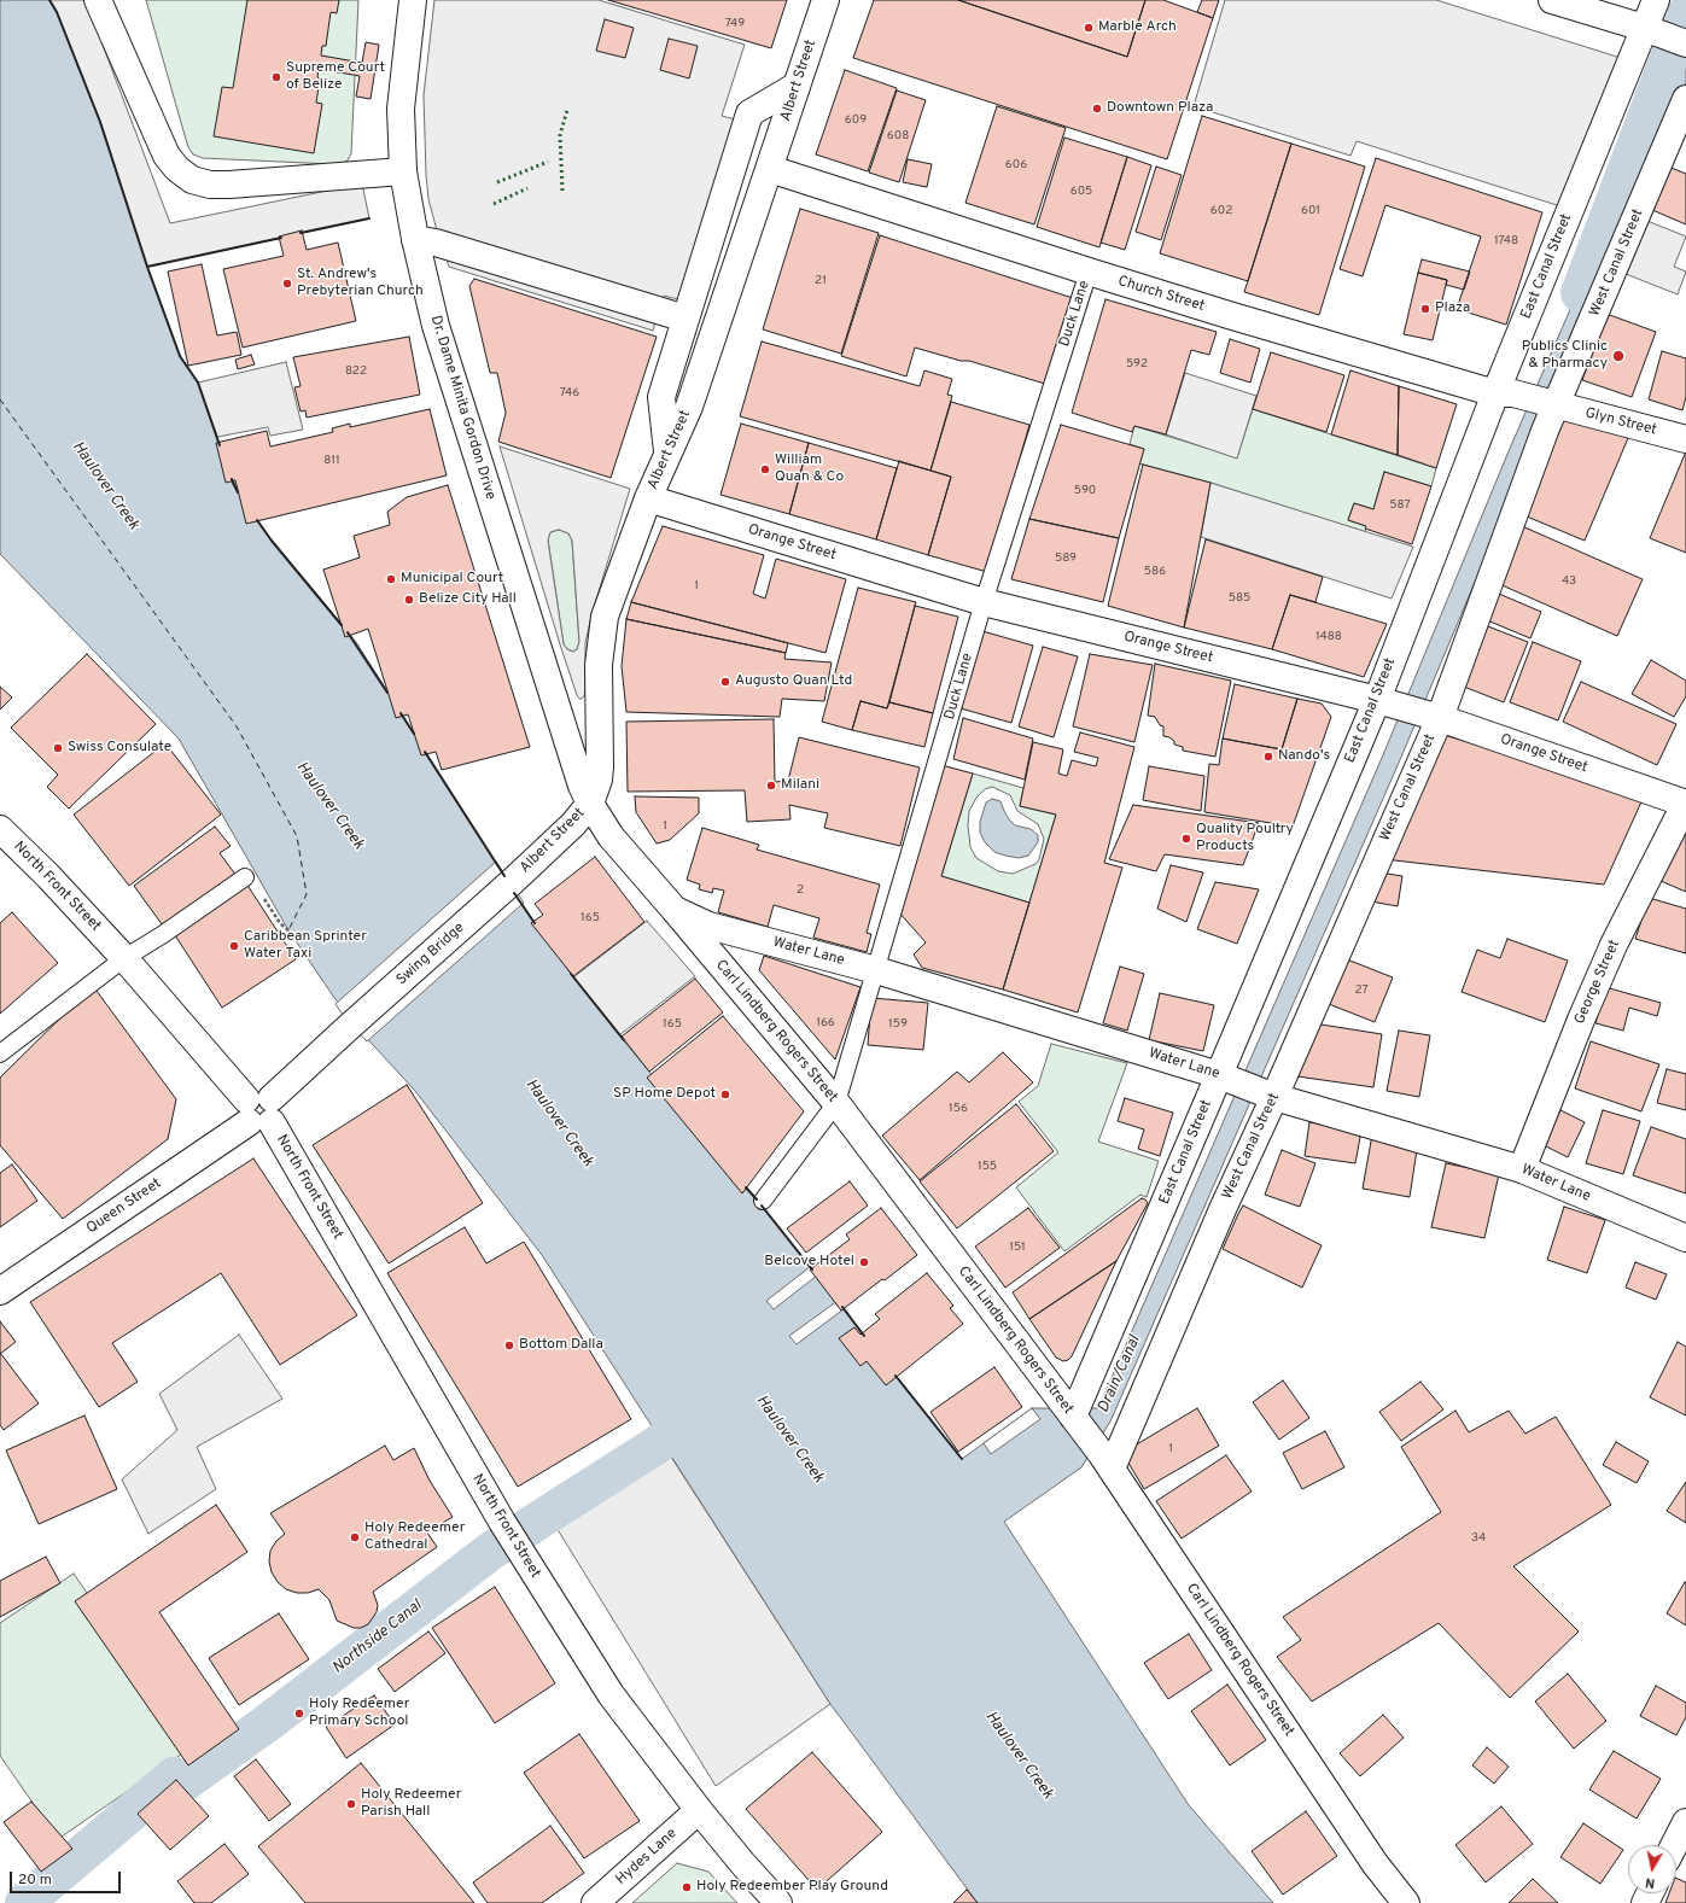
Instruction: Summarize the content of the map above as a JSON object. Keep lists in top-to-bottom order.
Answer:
{
  "streets": {
    "street": [
      "Albert Street",
      "West Canal Street",
      "East Canal Street",
      "Church Street",
      "Dr. Dame Minita Gordon Drive",
      "Glyn Street",
      "Orange Street",
      "North Front Street",
      "Water Lane",
      "Swing Bridge",
      "George Street",
      "Carl Lindberg Rogers Street",
      "Queen Street",
      "Hydes Lane"
    ],
    "lane": ["Duck Lane"]
  },
  "crossings": [
    ["Albert Street", "Church Street"],
    ["Albert Street", "Dr. Dame Minita Gordon Drive"],
    ["Albert Street", "Orange Street"],
    ["Albert Street", "Swing Bridge"],
    ["Albert Street", "Carl Lindberg Rogers Street"],
    ["West Canal Street", "East Canal Street"],
    ["West Canal Street", "Church Street"],
    ["West Canal Street", "Glyn Street"],
    ["West Canal Street", "Orange Street"],
    ["West Canal Street", "Water Lane"],
    ["West Canal Street", "Carl Lindberg Rogers Street"],
    ["East Canal Street", "Church Street"],
    ["East Canal Street", "Orange Street"],
    ["East Canal Street", "Water Lane"],
    ["East Canal Street", "Carl Lindberg Rogers Street"],
    ["Church Street", "Duck Lane"],
    ["Church Street", "Glyn Street"],
    ["Duck Lane", "Orange Street"],
    ["Duck Lane", "Water Lane"],
    ["Duck Lane", "Carl Lindberg Rogers Street"],
    ["Dr. Dame Minita Gordon Drive", "Carl Lindberg Rogers Street"],
    ["Orange Street", "George Street"],
    ["North Front Street", "Queen Street"],
    ["North Front Street", "Hydes Lane"],
    ["Water Lane", "George Street"],
    ["Water Lane", "Carl Lindberg Rogers Street"],
    ["Swing Bridge", "Queen Street"]
  ],
  "water": ["Haulover Creek", "Drain/Canal", "Northside Canal"],
  "places": [
    "Marble Arch",
    "Supreme Court of Belize",
    "Downtown Plaza",
    "St. Andrew's Prebyterian Church",
    "Plaza",
    "Publics Clinic & Pharmacy",
    "William Quan & Co",
    "Municipal Court",
    "Belize City Hall",
    "Augusto Quan Ltd",
    "Swiss Consulate",
    "Nando's",
    "Milani",
    "Quality Poultry Products",
    "Caribbean Sprinter Water Taxi",
    "SP Home Depot",
    "Belcove Hotel",
    "Bottom Dalla",
    "Holy Redeemer Cathedral",
    "Holy Redeemer Primary School",
    "Holy Redeemer Parish Hall",
    "Holy Redeember Play Ground"
  ],
  "house_numbers": [
    "749",
    "609",
    "608",
    "606",
    "605",
    "602",
    "601",
    "1748",
    "21",
    "592",
    "822",
    "746",
    "811",
    "590",
    "587",
    "589",
    "586",
    "43",
    "1",
    "585",
    "1488",
    "1",
    "2",
    "165",
    "27",
    "166",
    "165",
    "159",
    "156",
    "155",
    "151",
    "1",
    "34"
  ],
  "scale_bar": "20 m",
  "north": "bottom"
}
